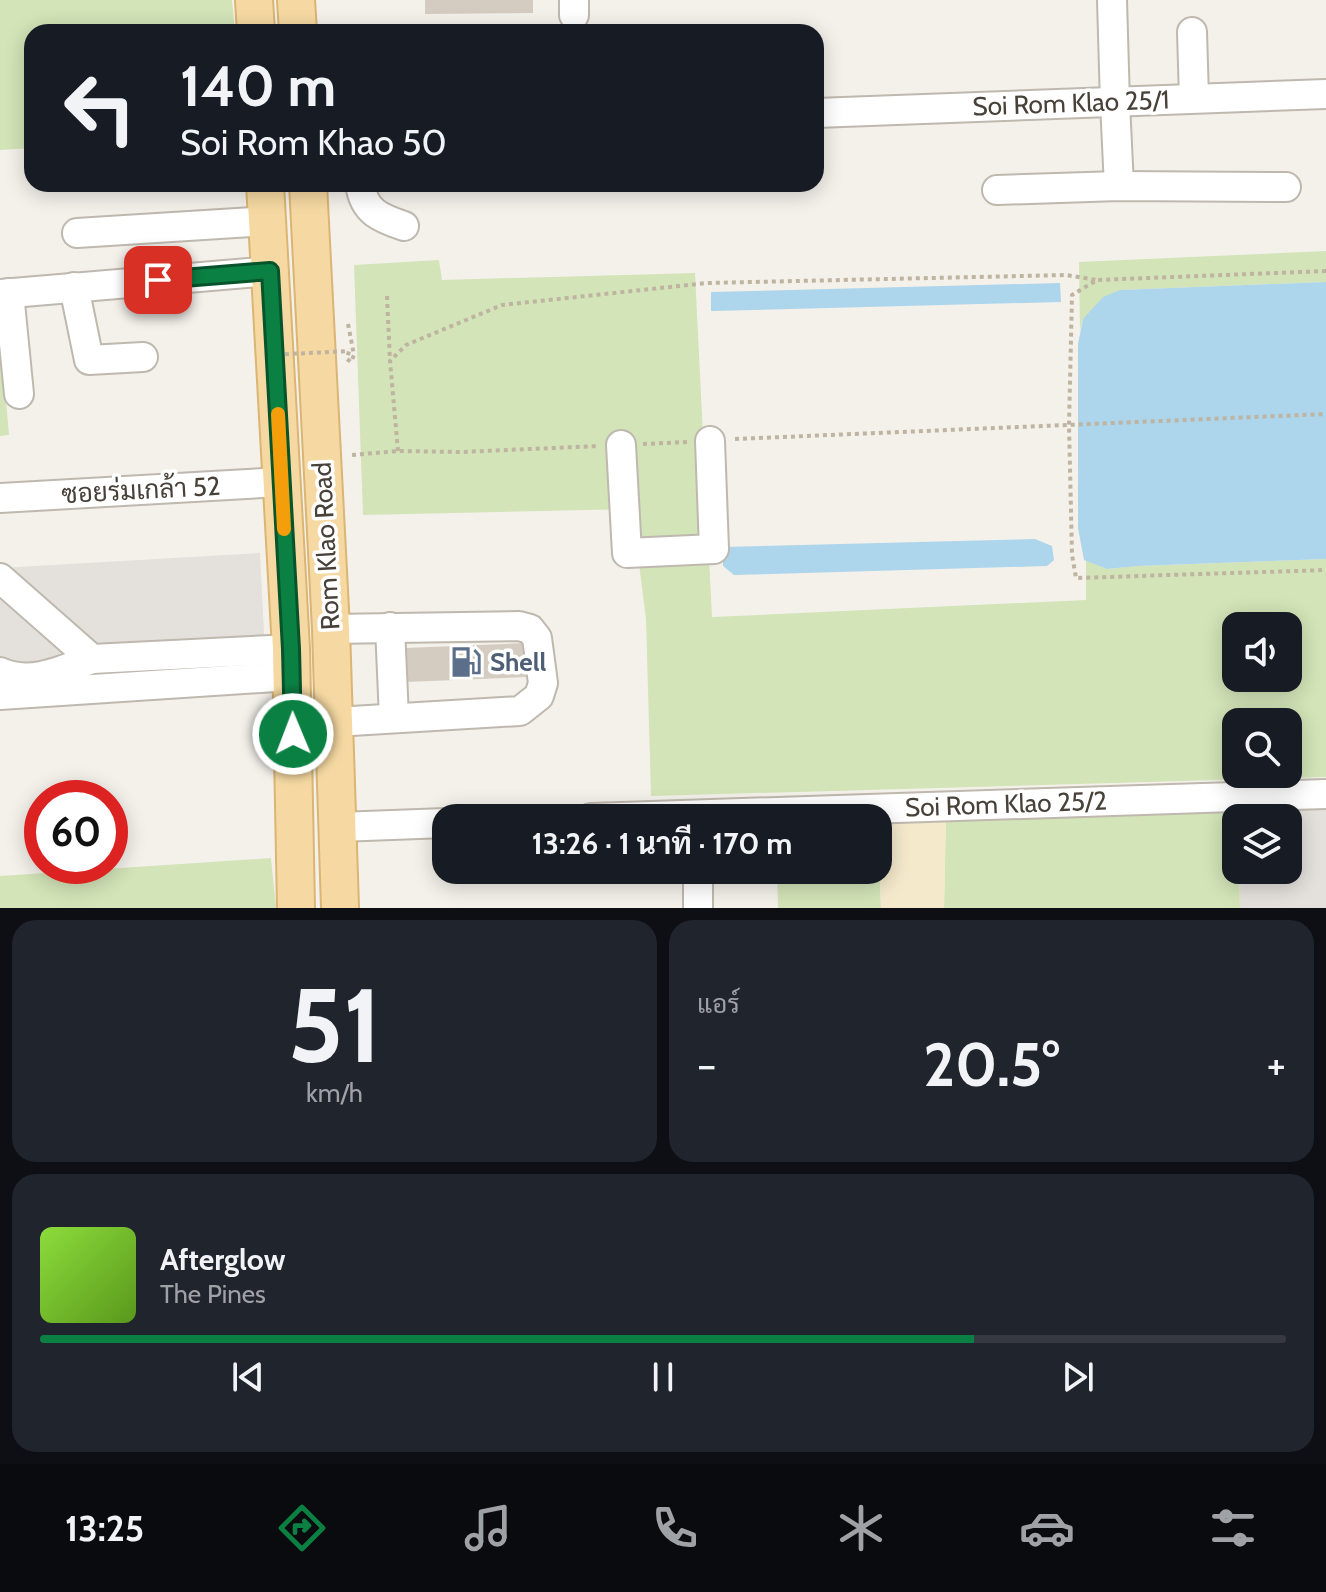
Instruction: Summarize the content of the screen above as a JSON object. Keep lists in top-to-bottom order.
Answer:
{
  "streets": {
    "main road": ["Rom Klao Road"],
    "street": ["Soi Rom Klao 25/1", "ซอยร่มเกล้า 52", "Soi Rom Klao 25/2"]
  },
  "crossings": [
    ["ซอยร่มเกล้า 52", "Rom Klao Road"]
  ],
  "places": {
    "fuel station": ["Shell"]
  },
  "page": {
    "turn": ["140 m", "Soi Rom Khao 50"],
    "limit": "60",
    "trip": "13:26 · 1 นาที · 170 m",
    "tile": [
      ["51", "km/h"],
      "แอร์"
    ],
    "heat": ["−", "20.5°", "+"],
    "song": ["Afterglow", "The Pines"],
    "tabs": "13:25"
  }
}
